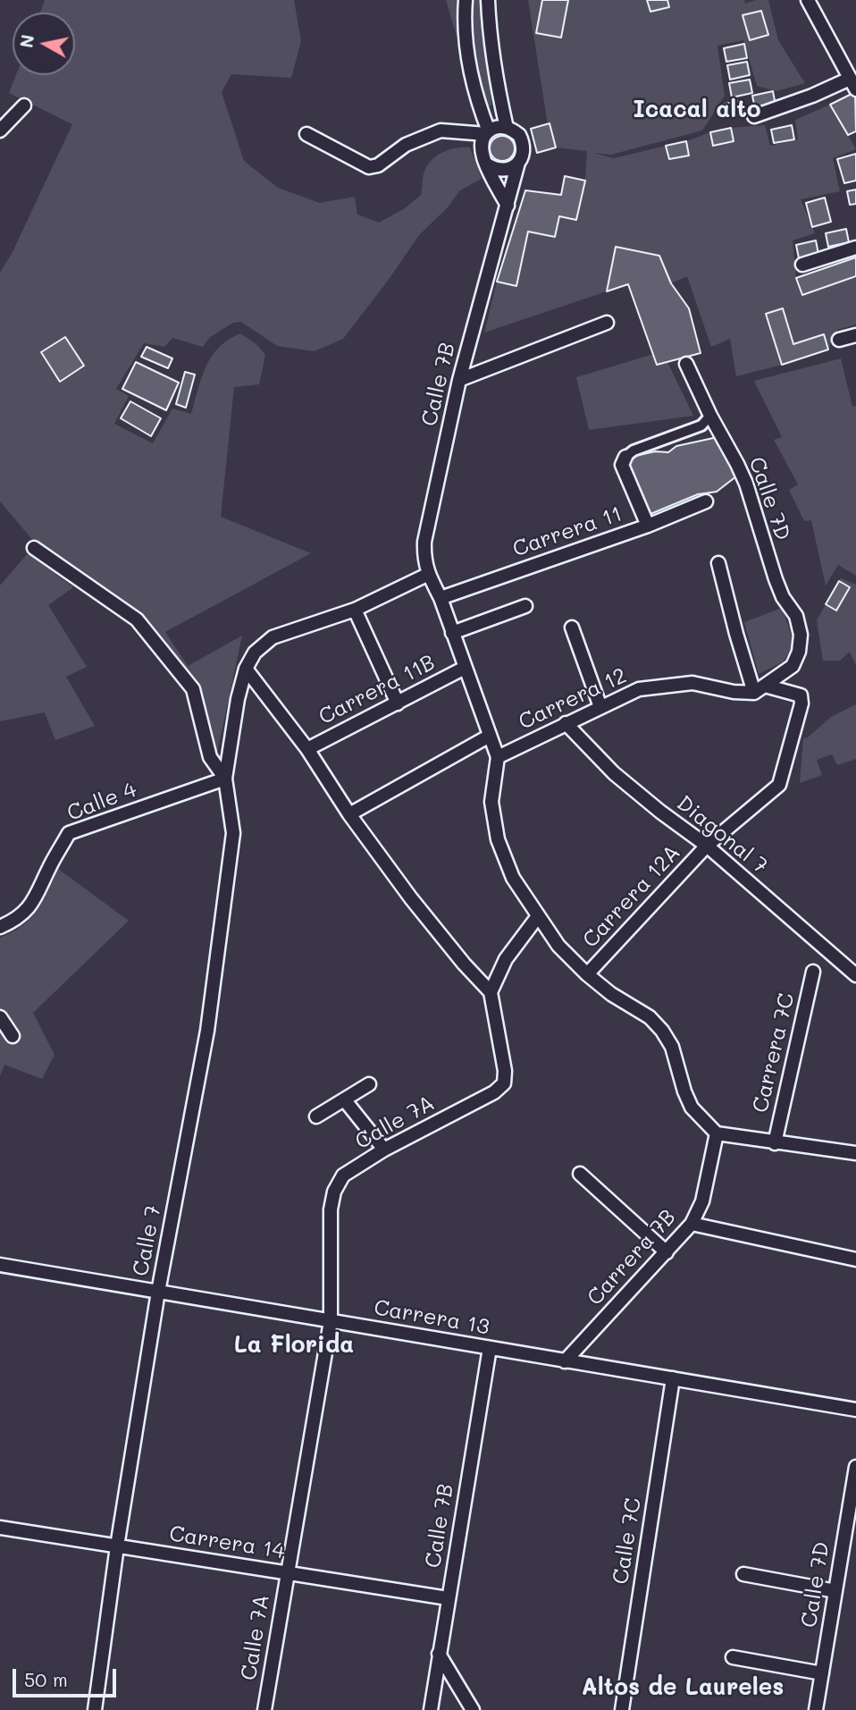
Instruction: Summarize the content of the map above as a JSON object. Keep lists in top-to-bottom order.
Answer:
{
  "streets": {
    "street": [
      "Calle 7B",
      "Calle 7D",
      "Carrera 11",
      "Carrera 11B",
      "Carrera 12",
      "Calle 4",
      "Diagonal 7",
      "Carrera 12A",
      "Carrera 7C",
      "Calle 7A",
      "Calle 7",
      "Carrera 7B",
      "Carrera 13",
      "Calle 7C",
      "Carrera 14"
    ]
  },
  "crossings": [
    ["Calle 7B", "Carrera 11"],
    ["Calle 7B", "Carrera 11B"],
    ["Calle 7B", "Carrera 12"],
    ["Calle 7B", "Carrera 13"],
    ["Calle 7B", "Carrera 14"],
    ["Calle 7D", "Carrera 12"],
    ["Carrera 12", "Diagonal 7"],
    ["Carrera 12", "Carrera 12A"],
    ["Calle 4", "Calle 7"],
    ["Diagonal 7", "Carrera 12A"],
    ["Calle 7A", "Carrera 13"],
    ["Calle 7A", "Carrera 14"],
    ["Calle 7", "Carrera 13"],
    ["Calle 7", "Carrera 14"],
    ["Carrera 7B", "Carrera 13"],
    ["Carrera 13", "Calle 7C"]
  ],
  "districts": ["Icacal alto", "La Florida", "Altos de Laureles"],
  "scale_bar": "50 m",
  "north": "left"
}
